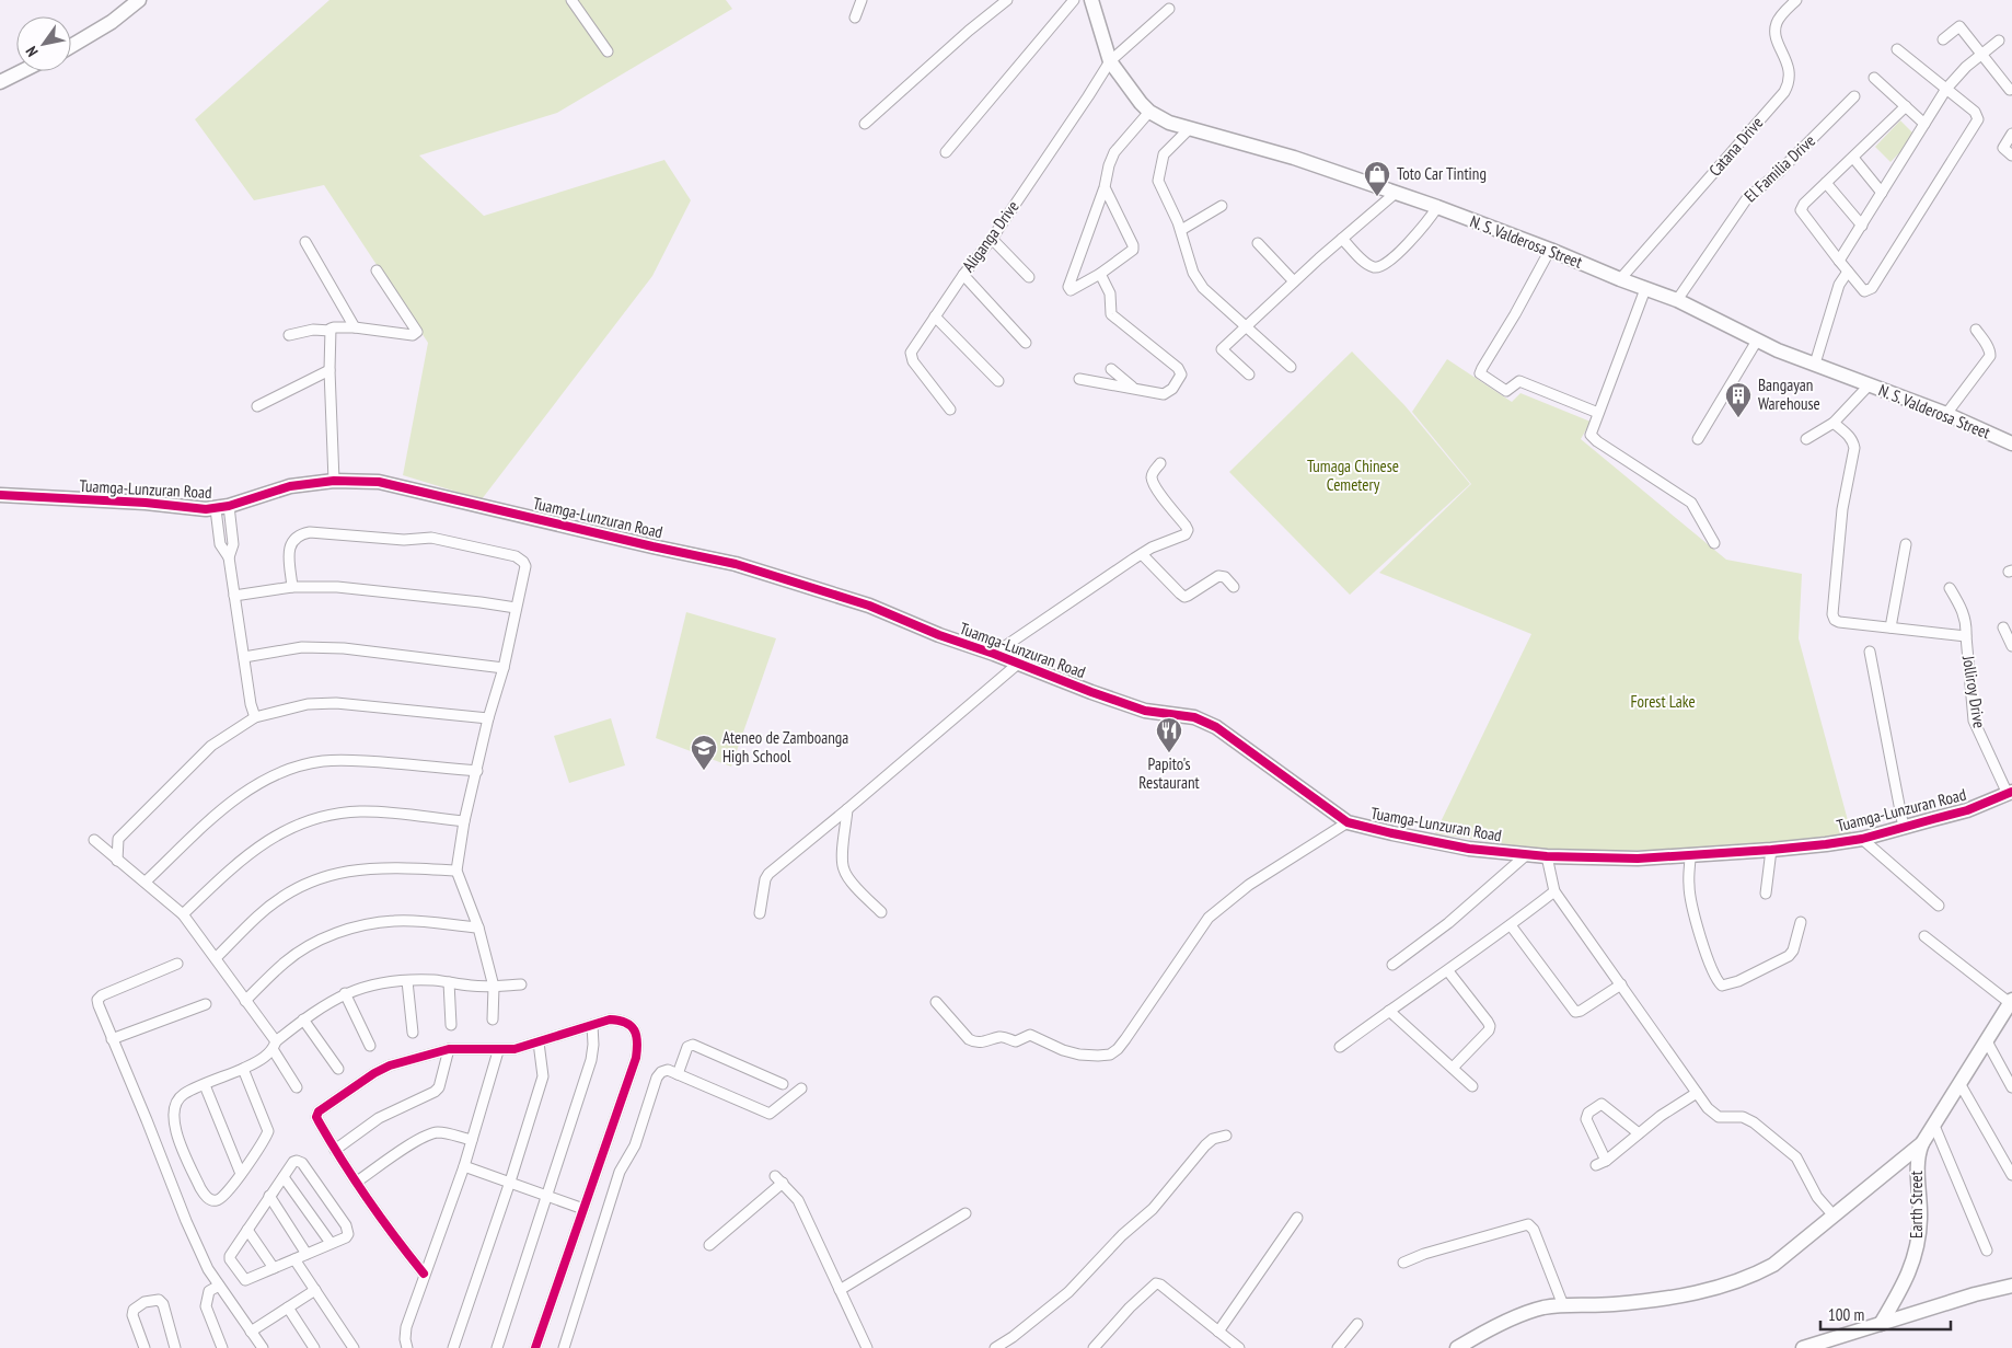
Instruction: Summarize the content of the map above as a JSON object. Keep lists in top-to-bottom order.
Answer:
{
  "streets": {
    "street": [
      "Catana Drive",
      "El Familia Drive",
      "Aliganga Drive",
      "N. S. Valderosa Street",
      "Tuamga-Lunzuran Road",
      "Jolliroy Drive",
      "Earth Street"
    ]
  },
  "crossings": [
    ["Catana Drive", "N. S. Valderosa Street"],
    ["El Familia Drive", "N. S. Valderosa Street"],
    ["Aliganga Drive", "N. S. Valderosa Street"],
    ["Tuamga-Lunzuran Road", "Jolliroy Drive"]
  ],
  "parks": ["Tumaga Chinese Cemetery", "Forest Lake"],
  "places": {
    "shop": ["Toto Car Tinting"],
    "building": ["Bangayan Warehouse"],
    "restaurant": ["Papito's Restaurant"],
    "school or university": ["Ateneo de Zamboanga High School"]
  },
  "scale_bar": "100 m",
  "north": "bottom left"
}
